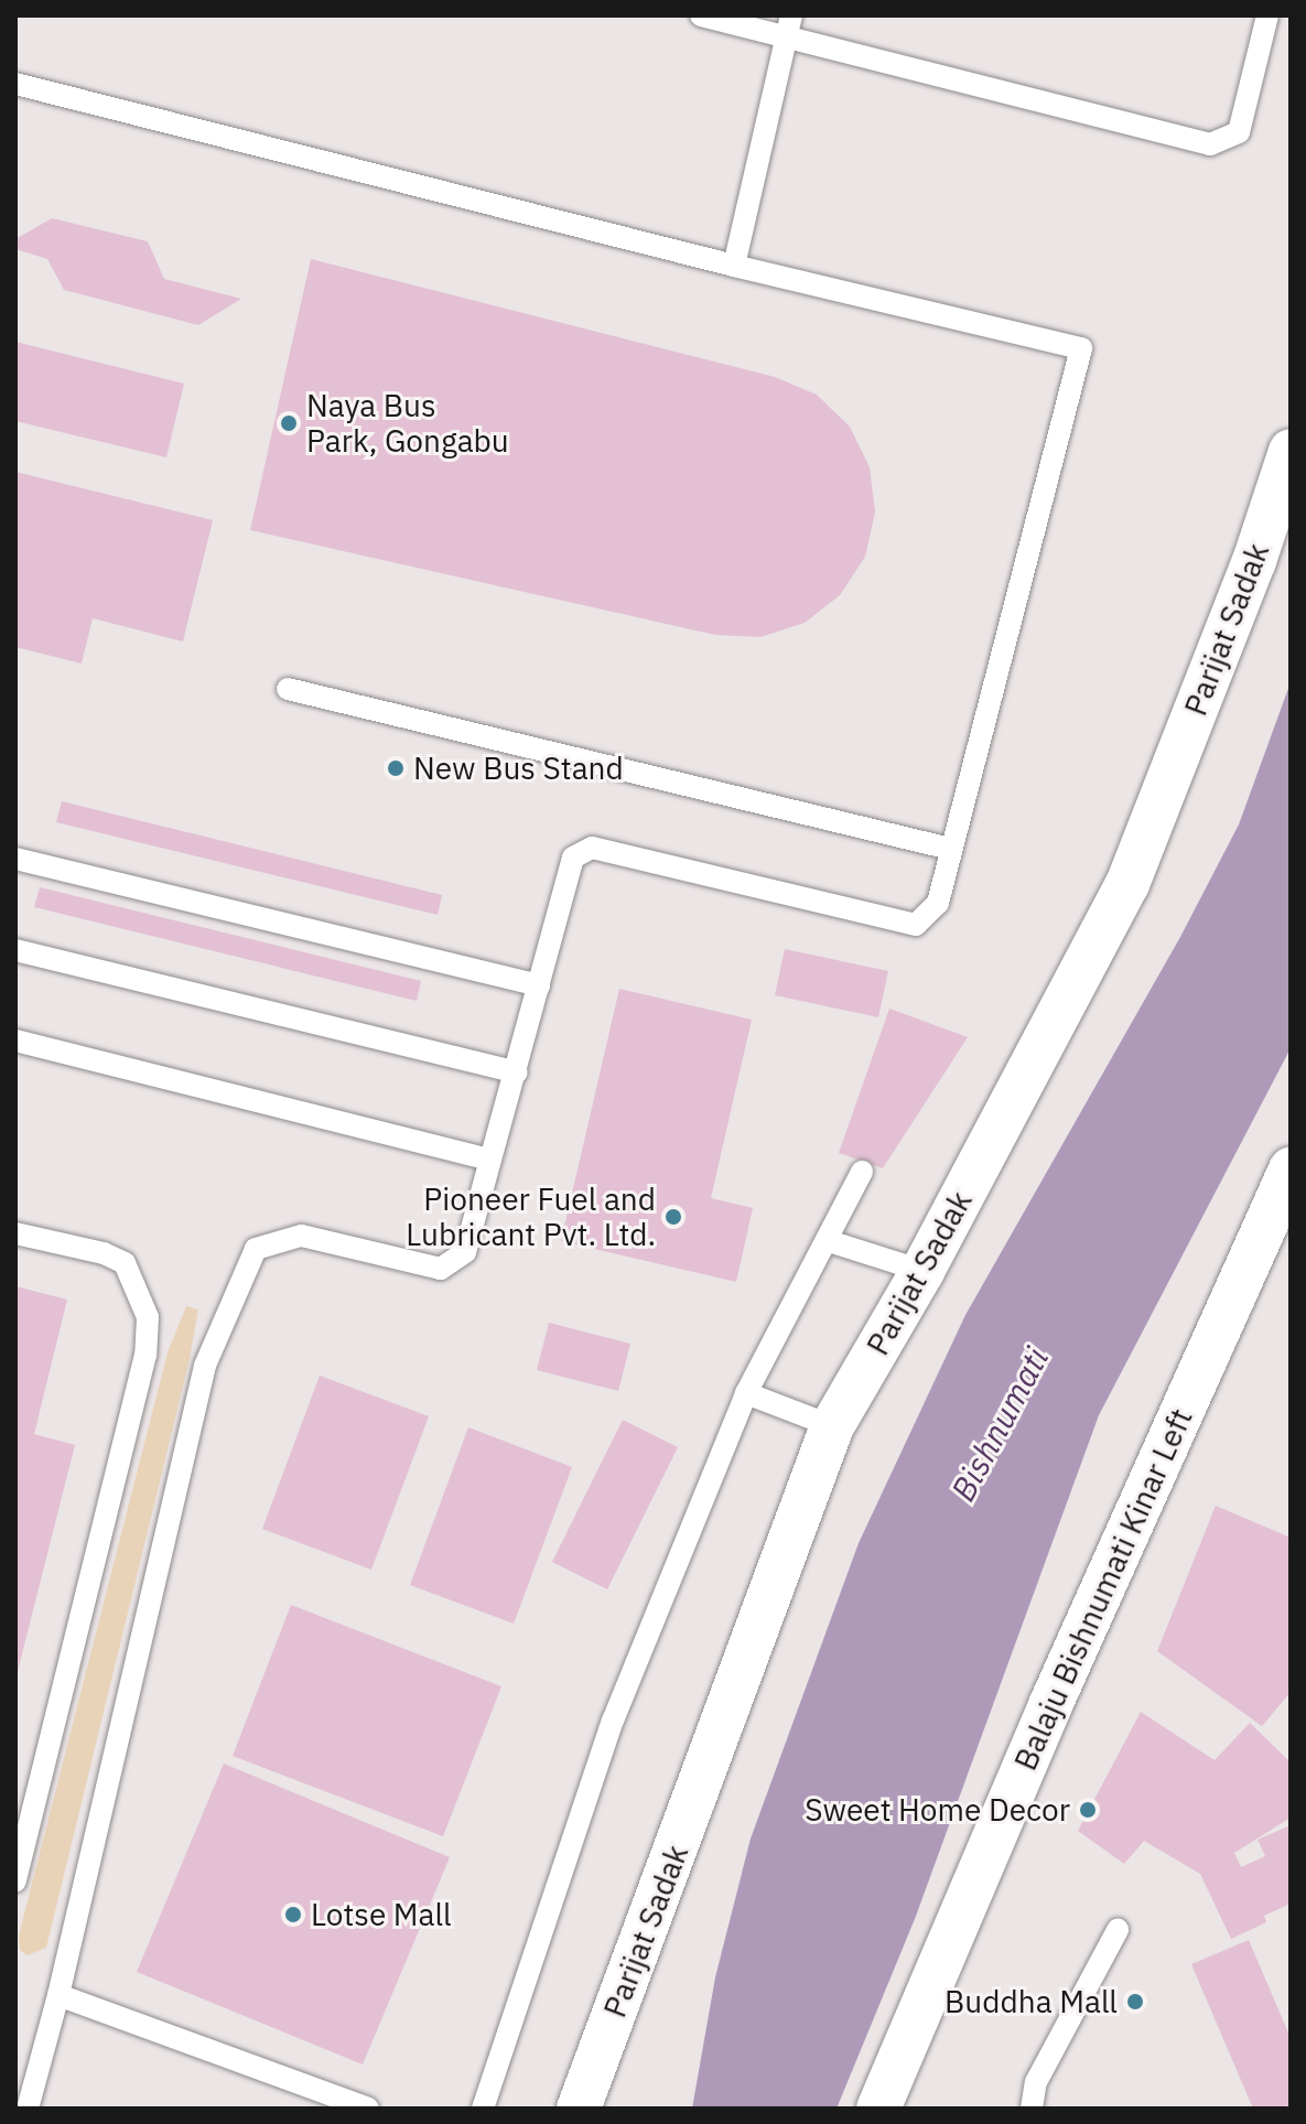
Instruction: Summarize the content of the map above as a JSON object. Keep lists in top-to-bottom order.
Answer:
{
  "streets": {
    "street": ["Parijat Sadak", "Balaju Bishnumati Kinar Left"]
  },
  "water": ["Bishnumati"],
  "places": [
    "Naya Bus Park, Gongabu",
    "New Bus Stand",
    "Pioneer Fuel and Lubricant Pvt. Ltd.",
    "Sweet Home Decor",
    "Lotse Mall",
    "Buddha Mall"
  ]
}
